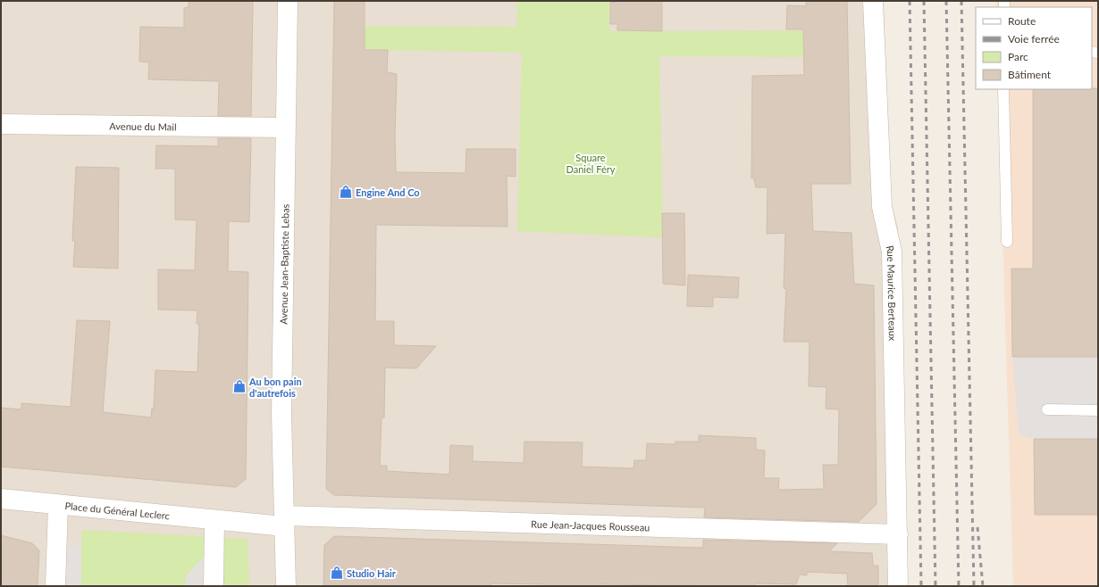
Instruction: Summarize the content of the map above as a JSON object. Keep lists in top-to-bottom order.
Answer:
{
  "streets": {
    "street": [
      "Avenue du Mail",
      "Avenue Jean-Baptiste Lebas",
      "Rue Maurice Berteaux",
      "Place du Général Leclerc",
      "Rue Jean-Jacques Rousseau"
    ]
  },
  "crossings": [
    ["Avenue du Mail", "Avenue Jean-Baptiste Lebas"],
    ["Avenue Jean-Baptiste Lebas", "Place du Général Leclerc"],
    ["Avenue Jean-Baptiste Lebas", "Rue Jean-Jacques Rousseau"],
    ["Rue Maurice Berteaux", "Rue Jean-Jacques Rousseau"],
    ["Place du Général Leclerc", "Rue Jean-Jacques Rousseau"]
  ],
  "parks": ["Square Daniel Féry"],
  "places": {
    "shop": ["Engine And Co", "Au bon pain d'autrefois", "Studio Hair"]
  },
  "legend": [
    "Route",
    "Voie ferrée",
    "Parc",
    "Bâtiment"
  ]
}
